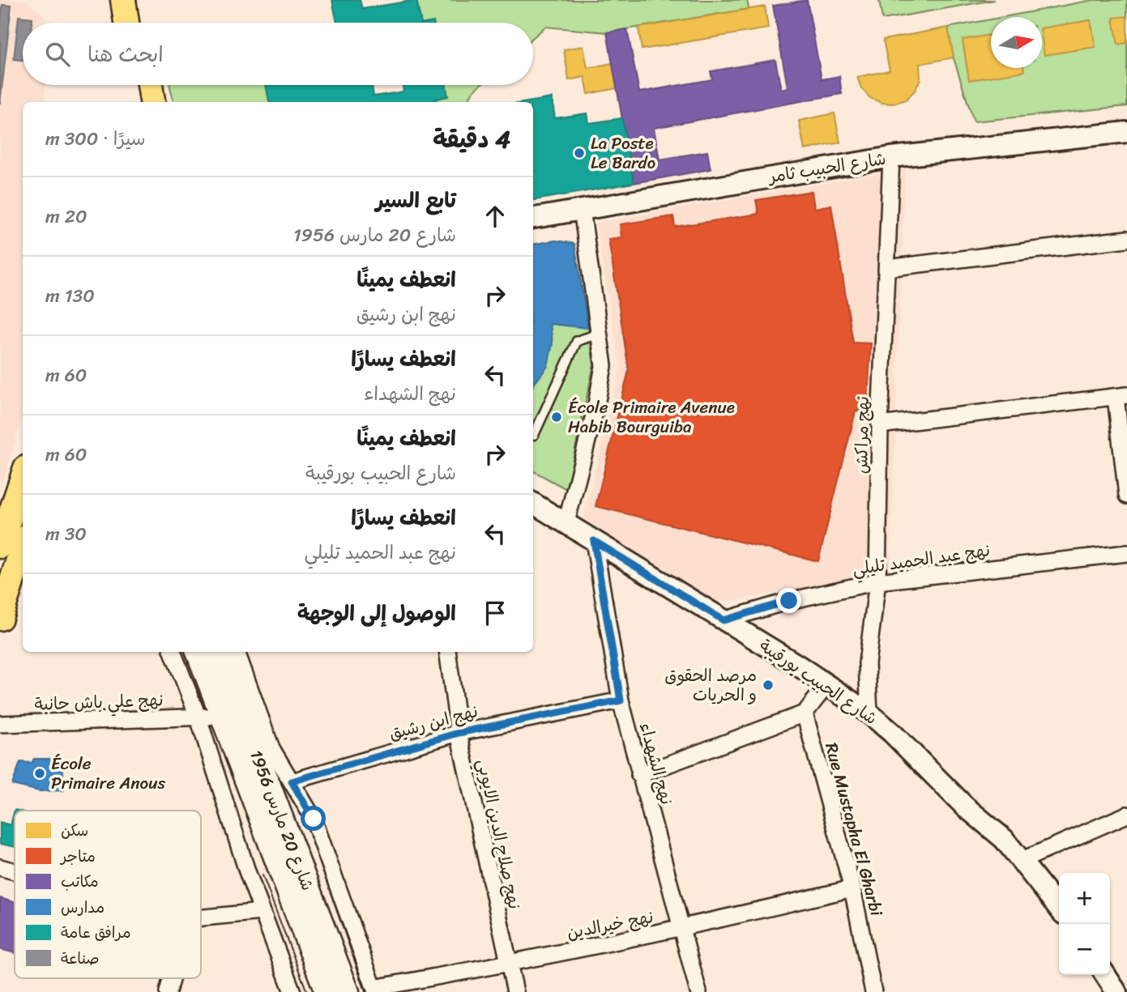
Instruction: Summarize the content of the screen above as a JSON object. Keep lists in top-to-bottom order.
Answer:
{
  "streets": {
    "main road": ["شارع 20 مارس 1956"],
    "street": [
      "شارع الحبيب ثامر",
      "نهج مراكش",
      "نهج عبد الحميد تليلي",
      "شارع الحبيب بورقيبة",
      "نهج علي باش حانبة",
      "نهج ابن رشيق",
      "نهج الشهداء",
      "Rue Mustapha El Gharbi",
      "نهج صلاح الدين الايوبي",
      "نهج خيرالدين"
    ]
  },
  "crossings": [
    ["شارع الحبيب ثامر", "نهج مراكش"],
    ["نهج مراكش", "نهج عبد الحميد تليلي"],
    ["نهج مراكش", "شارع الحبيب بورقيبة"],
    ["نهج عبد الحميد تليلي", "شارع الحبيب بورقيبة"],
    ["شارع الحبيب بورقيبة", "نهج الشهداء"],
    ["نهج علي باش حانبة", "شارع 20 مارس 1956"],
    ["نهج ابن رشيق", "نهج الشهداء"],
    ["نهج ابن رشيق", "شارع 20 مارس 1956"],
    ["نهج ابن رشيق", "نهج صلاح الدين الايوبي"],
    ["نهج الشهداء", "نهج خيرالدين"],
    ["شارع 20 مارس 1956", "نهج خيرالدين"],
    ["Rue Mustapha El Gharbi", "نهج خيرالدين"],
    ["نهج صلاح الدين الايوبي", "نهج خيرالدين"]
  ],
  "places": [
    "La Poste Le Bardo",
    "École Primaire Avenue Habib Bourguiba",
    "مرصد الحقوق و الحريات",
    "École Primaire Anous"
  ],
  "legend": [
    "سكن",
    "متاجر",
    "مكاتب",
    "مدارس",
    "مرافق عامة",
    "صناعة"
  ],
  "north": "right",
  "page": {
    "search": "ابحث هنا",
    "heading": ["4 دقيقة", "سيرًا · 300 m"],
    "list": [
      ["تابع السير", "شارع 20 مارس 1956", "20 m"],
      ["انعطف يمينًا", "نهج ابن رشيق", "130 m"],
      ["انعطف يسارًا", "نهج الشهداء", "60 m"],
      ["انعطف يمينًا", "شارع الحبيب بورقيبة", "60 m"],
      ["انعطف يسارًا", "نهج عبد الحميد تليلي", "30 m"],
      "الوصول إلى الوجهة"
    ],
    "map_buttons": ["+", "−"]
  }
}
